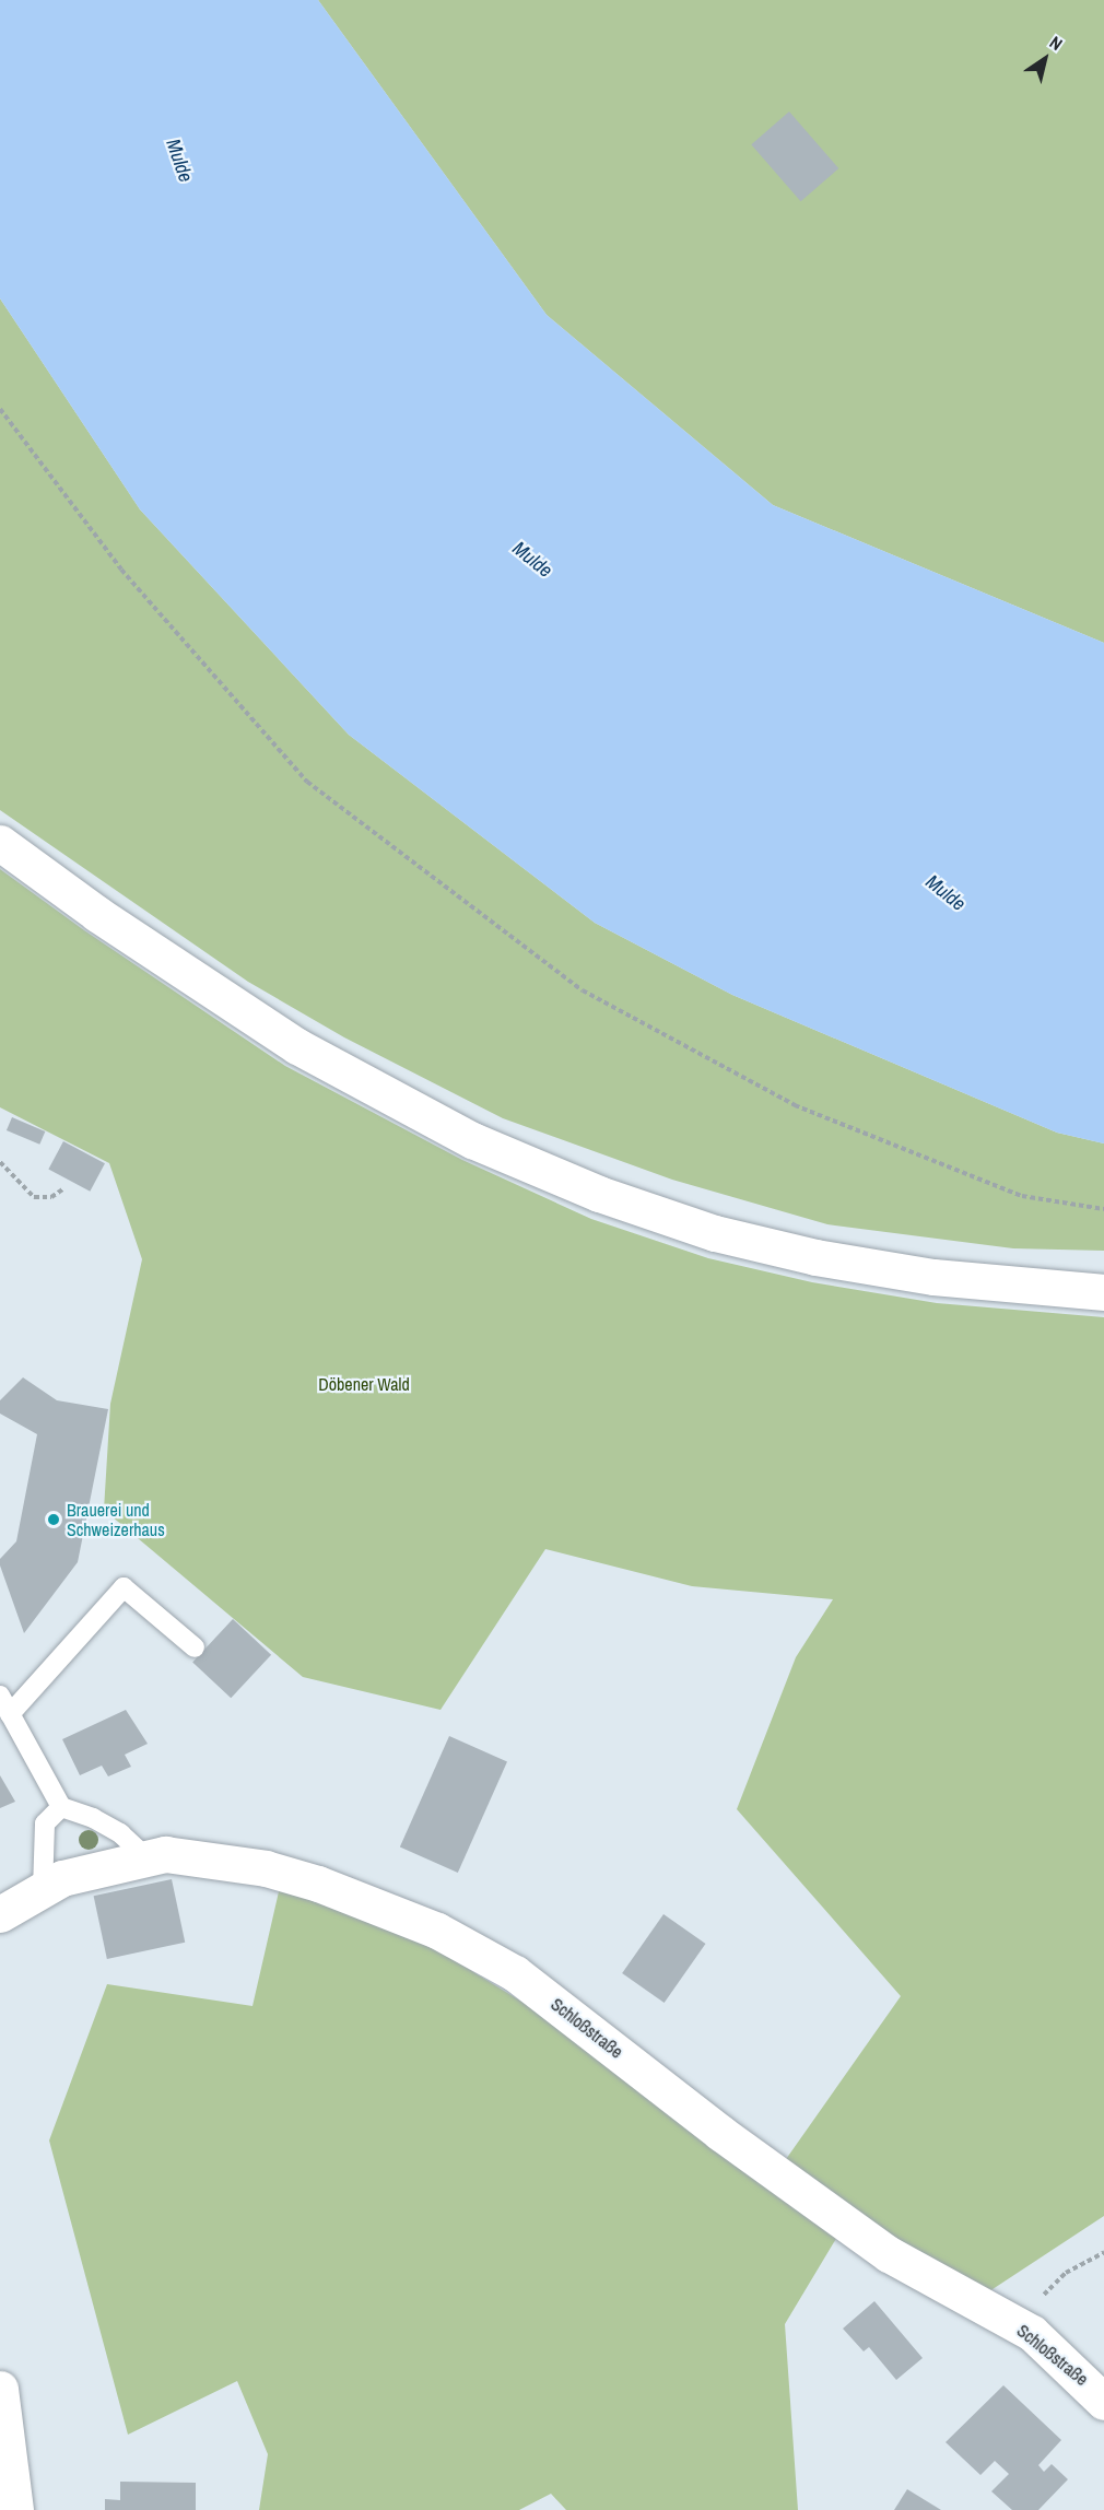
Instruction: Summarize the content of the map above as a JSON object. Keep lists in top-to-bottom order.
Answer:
{
  "streets": {
    "street": ["Schloßstraße"]
  },
  "water": ["Mulde"],
  "parks": ["Döbener Wald"],
  "places": ["Brauerei und Schweizerhaus"],
  "north": "top right"
}
